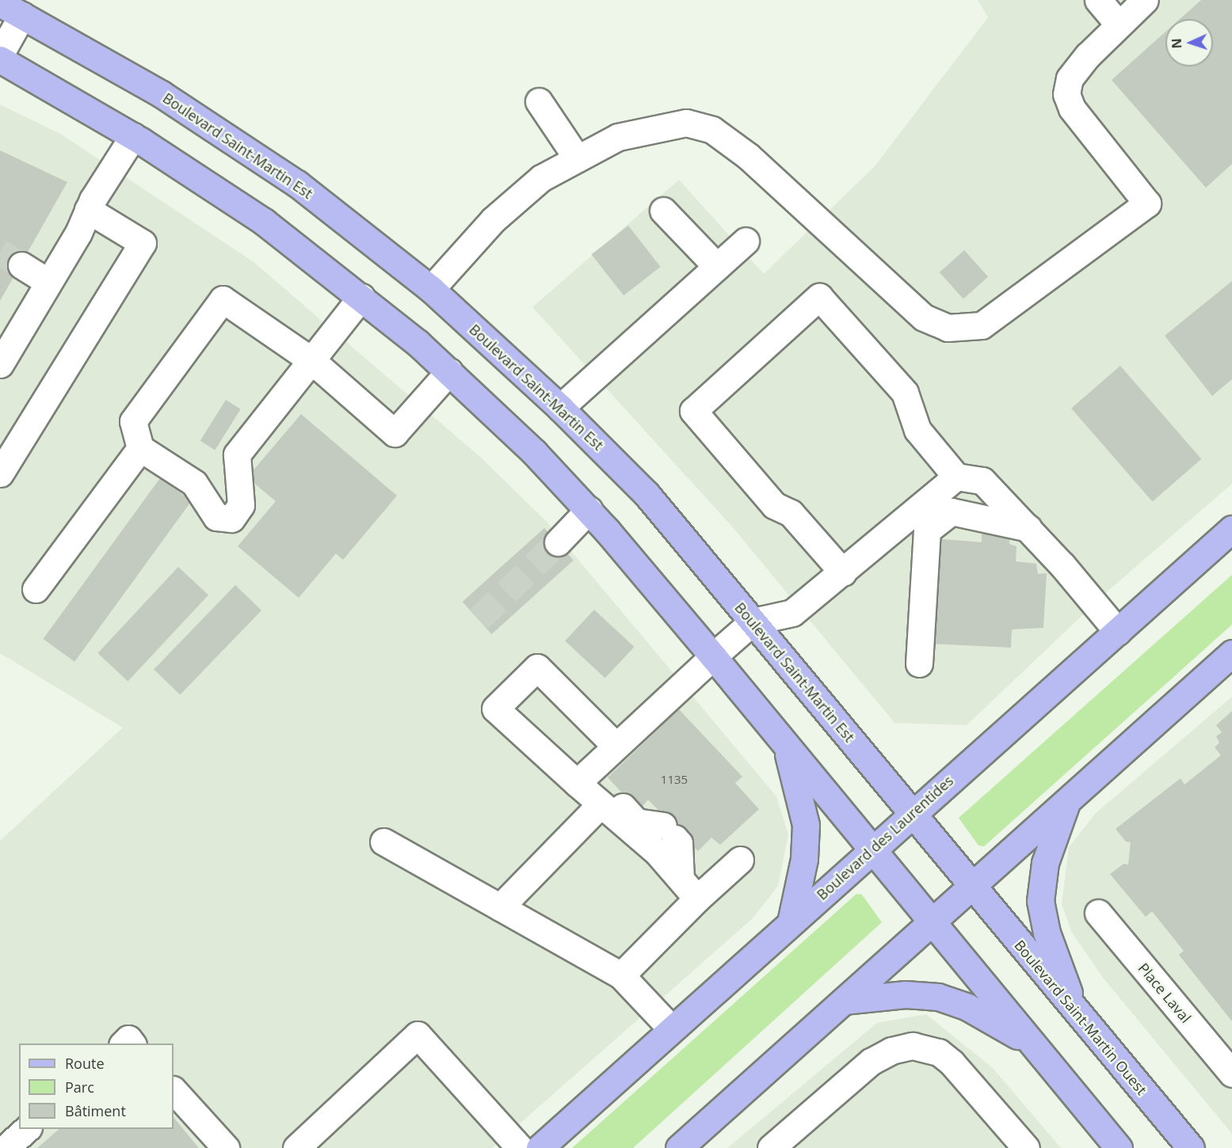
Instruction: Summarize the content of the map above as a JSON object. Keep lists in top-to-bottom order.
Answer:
{
  "streets": {
    "main road": ["Boulevard Saint-Martin Est", "Boulevard des Laurentides", "Boulevard Saint-Martin Ouest"],
    "lane": ["Place Laval"]
  },
  "crossings": [
    ["Boulevard Saint-Martin Est", "Boulevard des Laurentides"],
    ["Boulevard Saint-Martin Est", "Boulevard Saint-Martin Ouest"]
  ],
  "house_numbers": ["1135"],
  "legend": ["Route", "Parc", "Bâtiment"],
  "north": "left"
}
